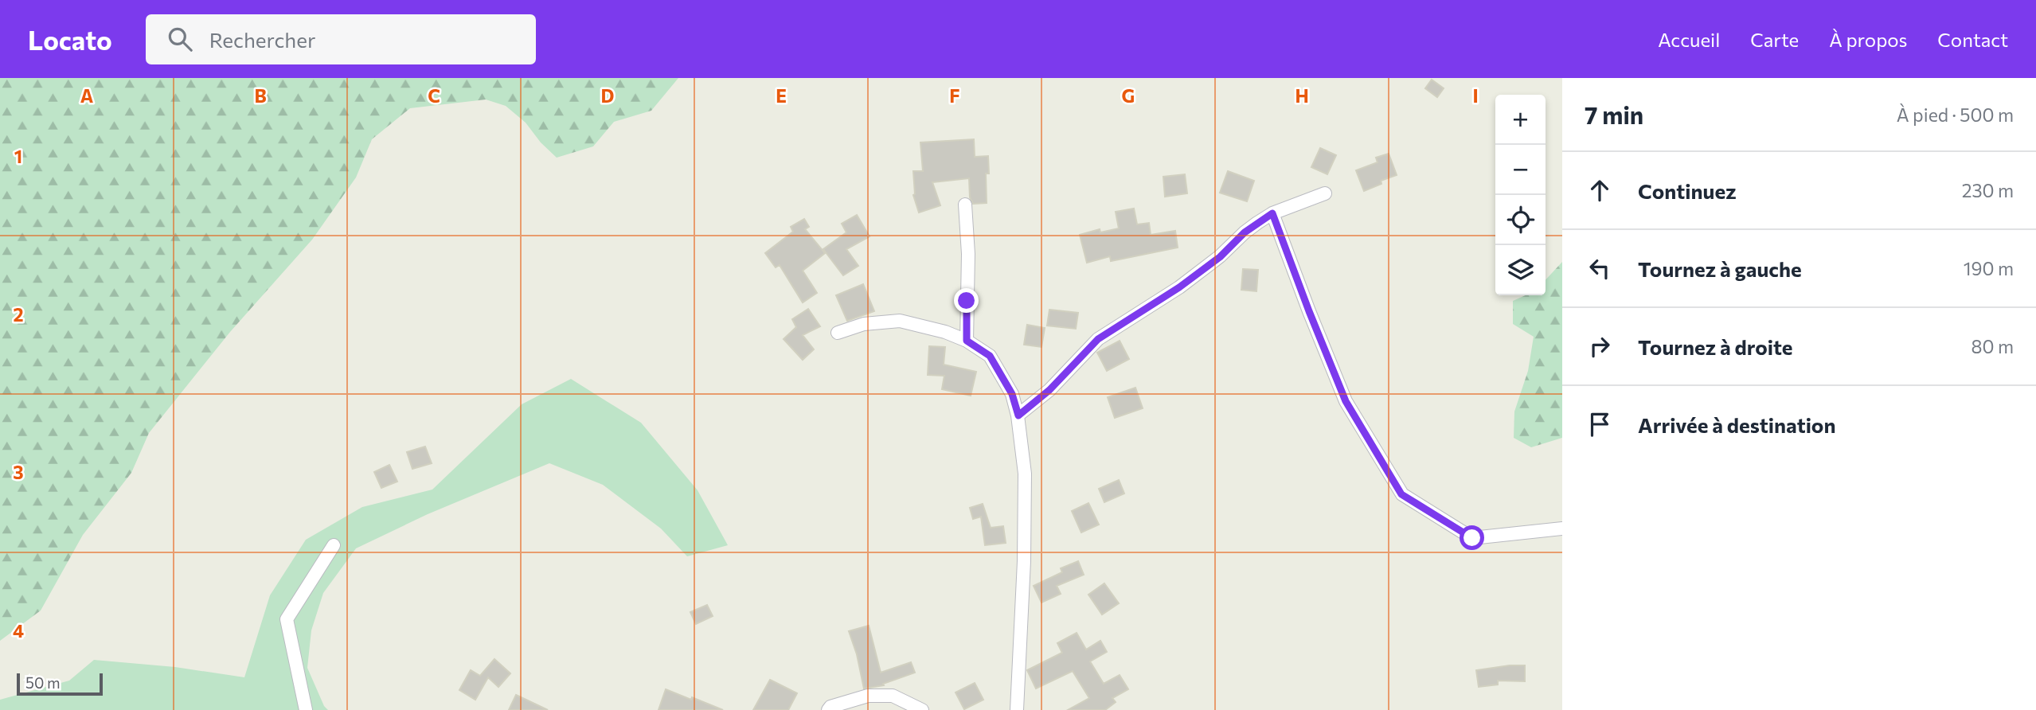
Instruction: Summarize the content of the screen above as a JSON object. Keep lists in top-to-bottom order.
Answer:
{
  "scale_bar": "50 m",
  "page": {
    "header": "Locato",
    "search": "Rechercher",
    "nav": [
      "Accueil",
      "Carte",
      "À propos",
      "Contact"
    ],
    "heading": ["7 min", "À pied · 500 m"],
    "map_buttons": ["+", "−"],
    "list": [
      ["Continuez", "230 m"],
      ["Tournez à gauche", "190 m"],
      ["Tournez à droite", "80 m"],
      "Arrivée à destination"
    ],
    "scale": "50 m"
  },
  "grid": {
    "columns": [
      "A",
      "B",
      "C",
      "D",
      "E",
      "F",
      "G",
      "H",
      "I"
    ],
    "rows": [
      "1",
      "2",
      "3",
      "4"
    ]
  }
}
